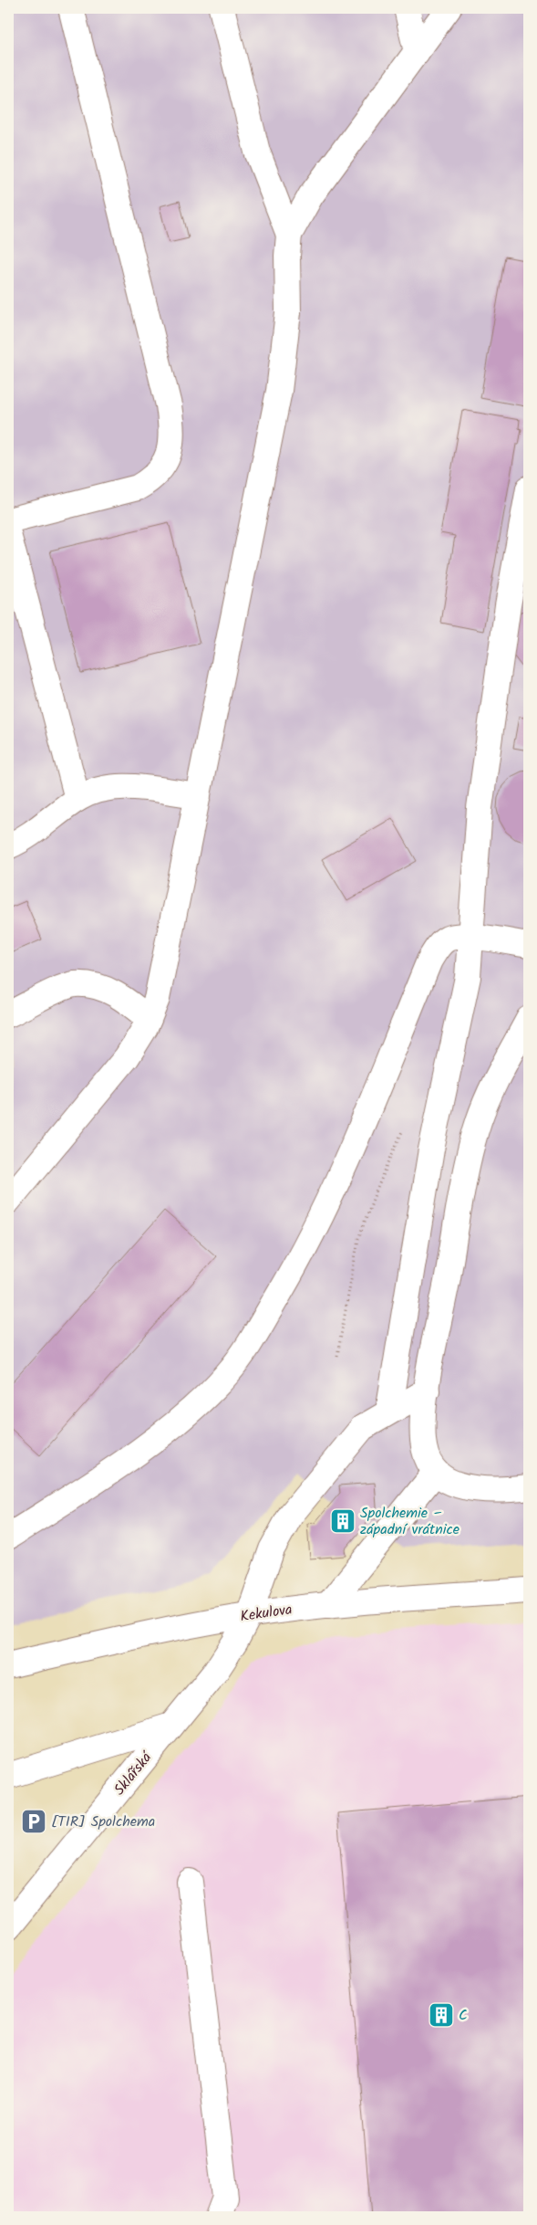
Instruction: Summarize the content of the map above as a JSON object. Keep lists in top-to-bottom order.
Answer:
{
  "streets": {
    "street": ["Kekulova", "Sklářská"]
  },
  "crossings": [
    ["Kekulova", "Sklářská"]
  ],
  "places": {
    "building": ["Spolchemie – západní vrátnice", "C"],
    "parking": ["[TIR] Spolchema"]
  }
}
